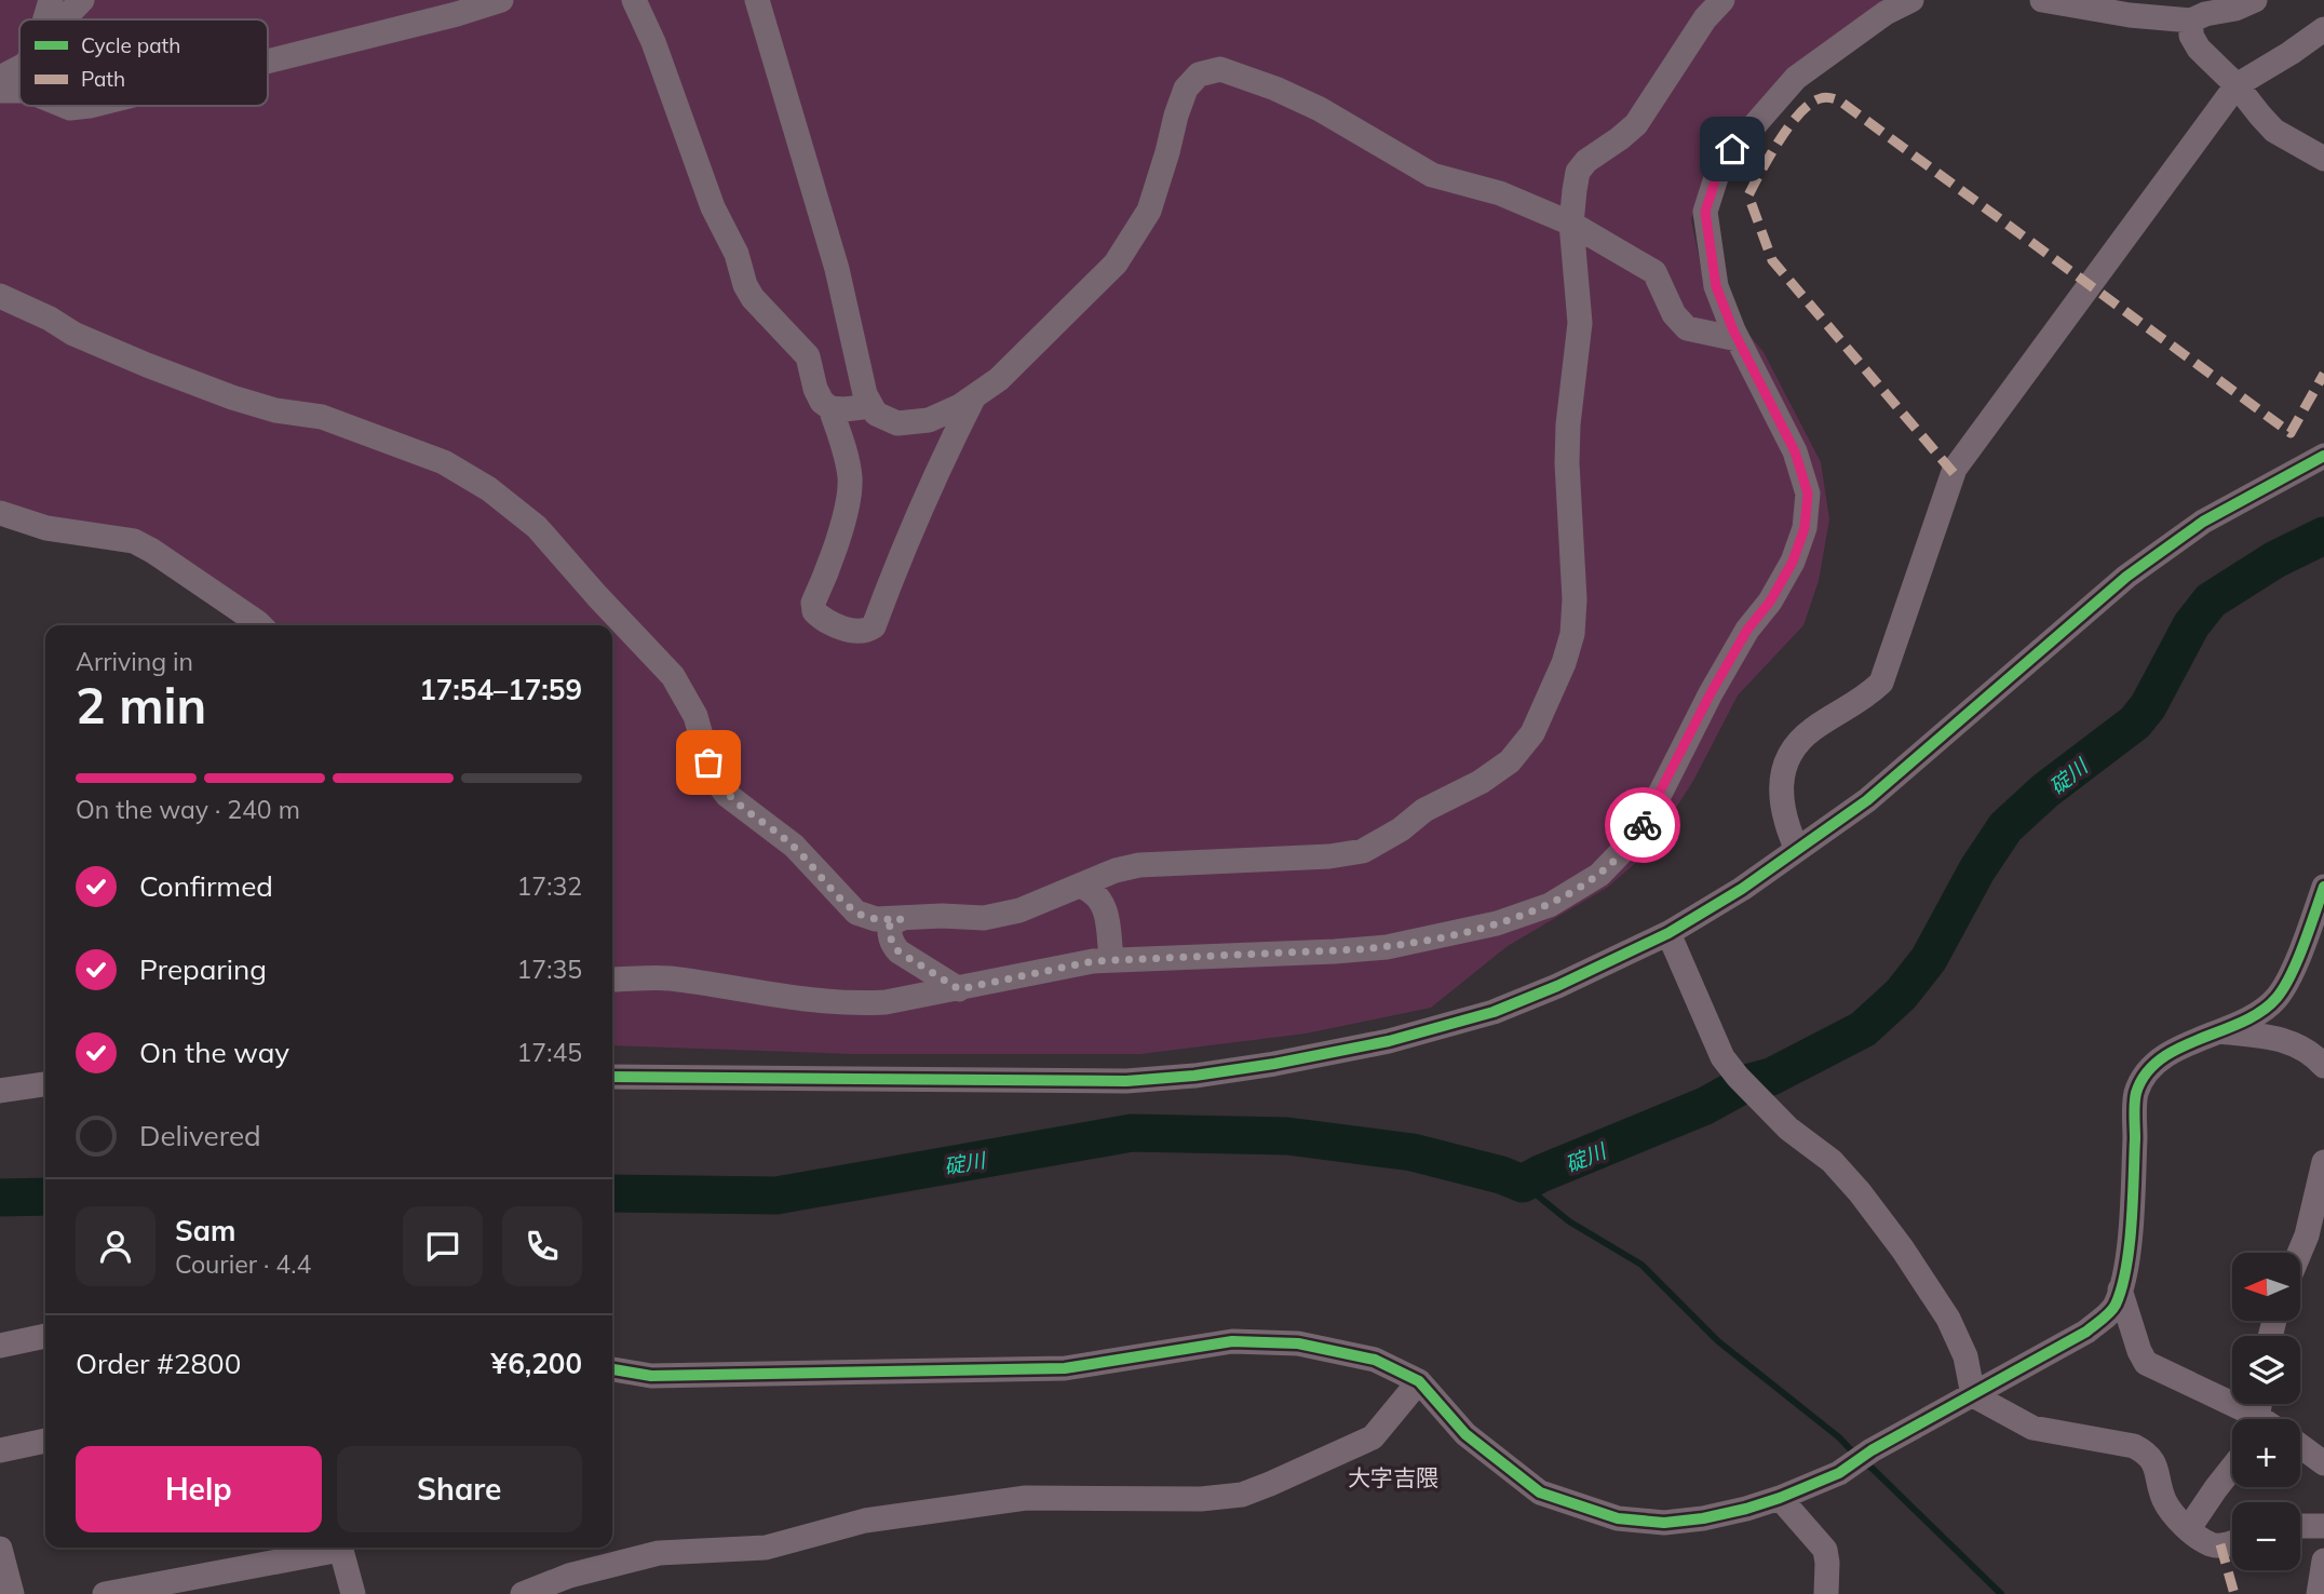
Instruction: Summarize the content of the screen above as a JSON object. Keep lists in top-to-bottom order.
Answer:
{
  "districts": ["大字吉隈"],
  "water": ["碇川"],
  "legend": ["Cycle path", "Path"],
  "north": "left",
  "page": {
    "heading": ["2 min", "Arriving in", "17:54–17:59"],
    "panel": [
      "Sam",
      "Courier · 4.4",
      "Order #2800",
      "¥6,200"
    ],
    "bar": "On the way · 240 m",
    "list": [
      ["Confirmed", "17:32"],
      ["Preparing", "17:35"],
      ["On the way", "17:45"],
      "Delivered"
    ],
    "map_buttons": ["+", "−"],
    "buttons": ["Help", "Share"]
  }
}
